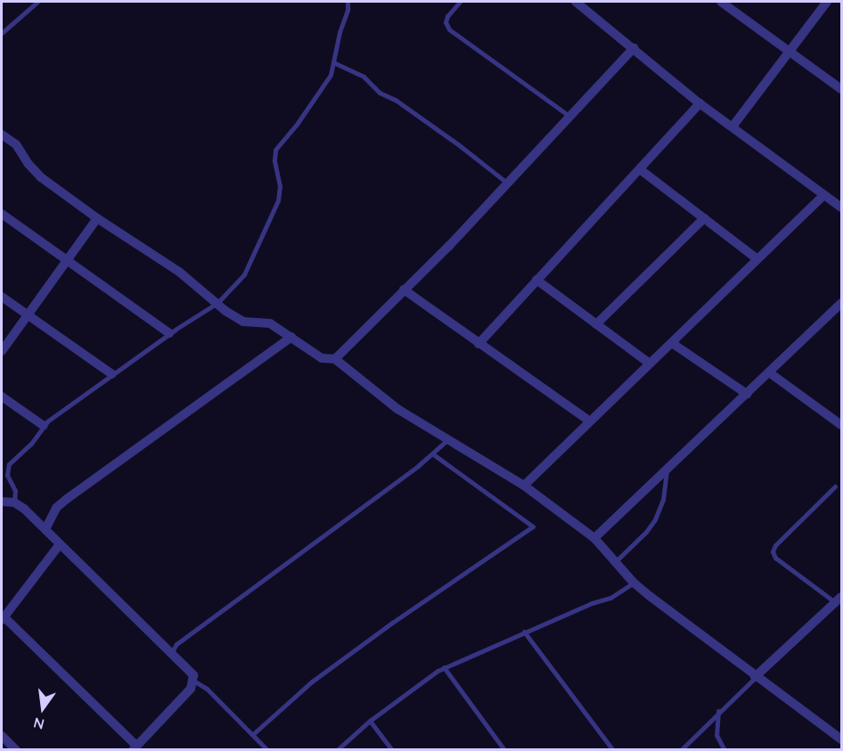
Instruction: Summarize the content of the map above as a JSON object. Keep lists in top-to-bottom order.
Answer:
{
  "north": "bottom"
}
